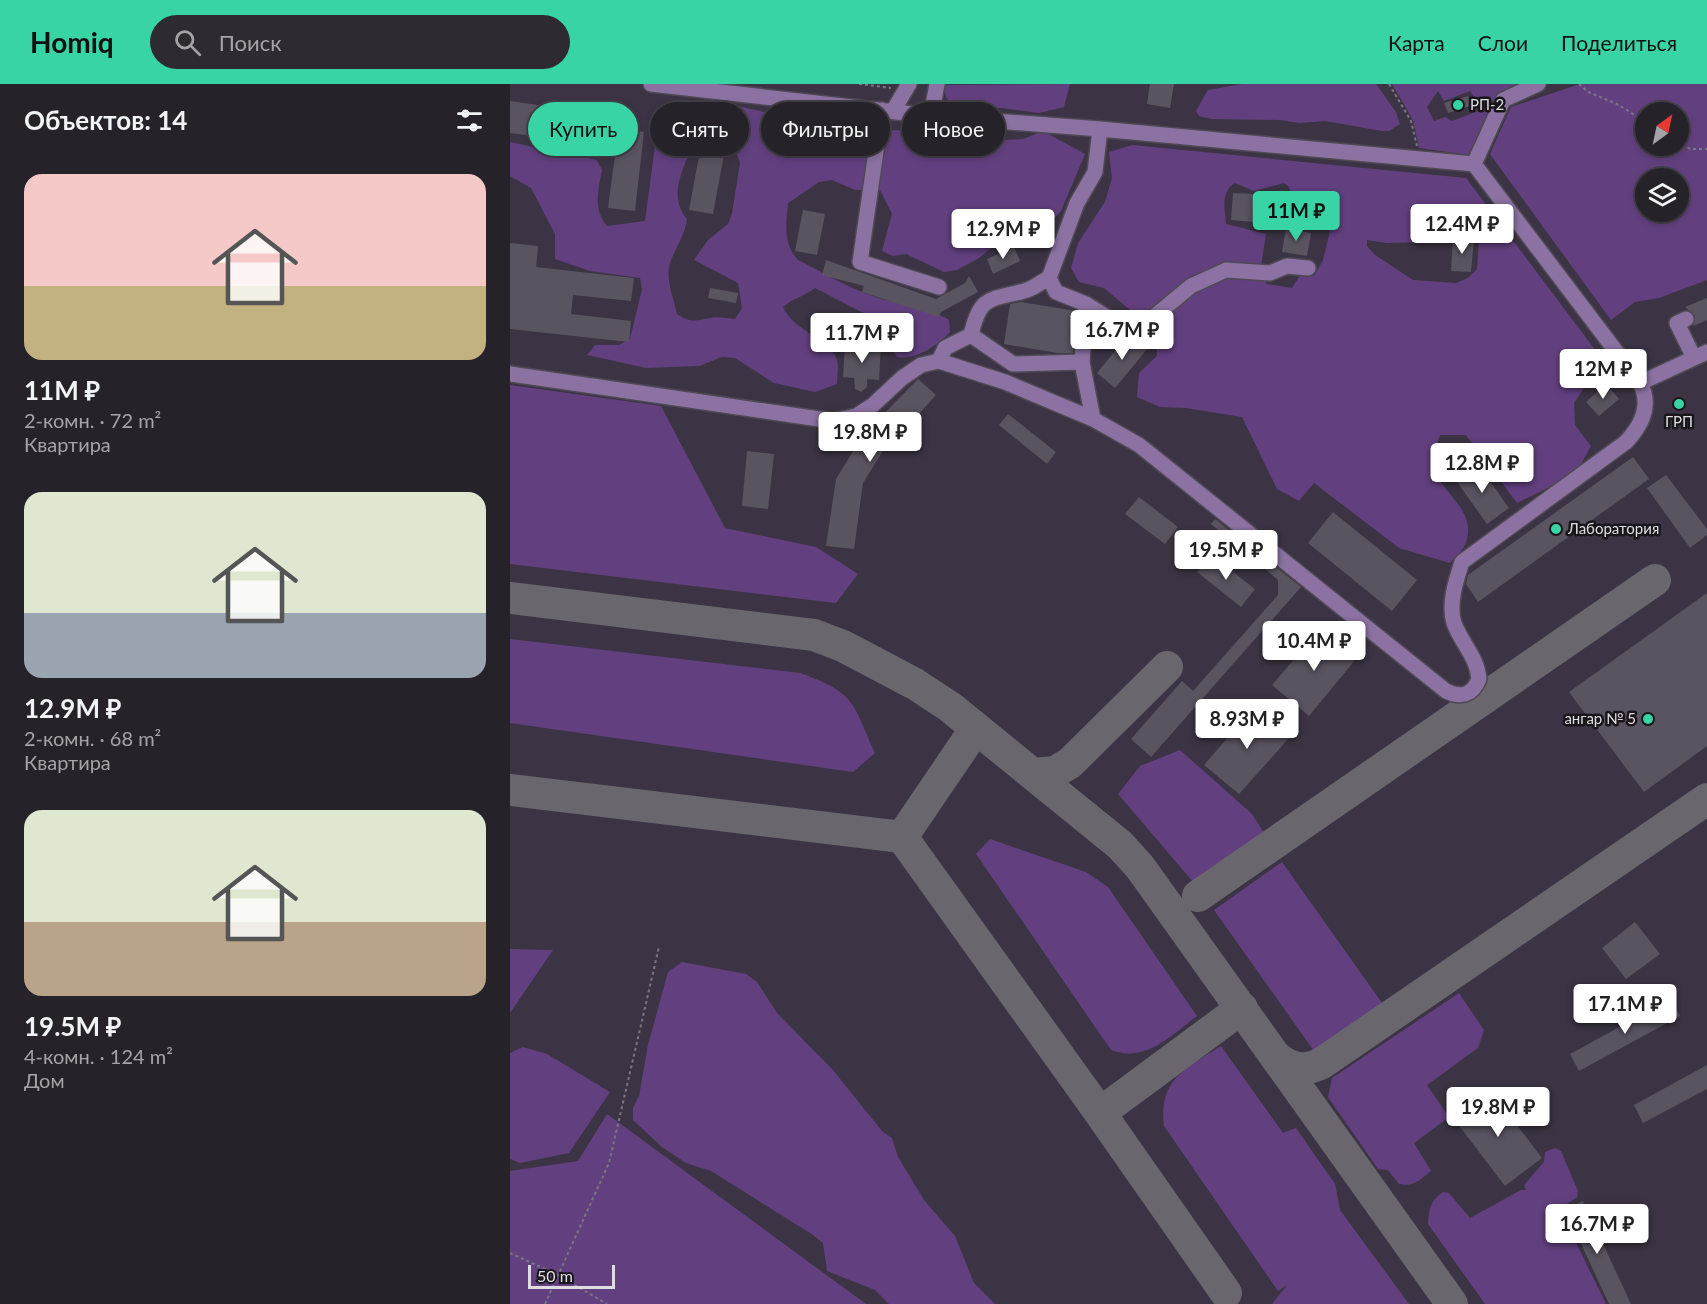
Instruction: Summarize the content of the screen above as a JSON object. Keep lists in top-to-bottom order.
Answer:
{
  "places": [
    "РП-2",
    "ГРП",
    "Лаборатория",
    "ангар № 5"
  ],
  "scale_bar": "50 m",
  "north": "top right",
  "page": {
    "header": "Homiq",
    "search": "Поиск",
    "nav": ["Карта", "Слои", "Поделиться"],
    "heading": "Объектов: 14",
    "chip": [
      "Купить",
      "Снять",
      "Фильтры",
      "Новое"
    ],
    "list": [
      {
        "name": "11M ₽",
        "note": "2-комн. · 72 m² · Квартира"
      },
      {
        "name": "12.9M ₽",
        "note": "2-комн. · 68 m² · Квартира"
      },
      {
        "name": "19.5M ₽",
        "note": "4-комн. · 124 m² · Дом"
      }
    ],
    "price": [
      "11M ₽",
      "12.4M ₽",
      "12.9M ₽",
      "16.7M ₽",
      "11.7M ₽",
      "12M ₽",
      "19.8M ₽",
      "12.8M ₽",
      "19.5M ₽",
      "10.4M ₽",
      "8.93M ₽",
      "17.1M ₽",
      "19.8M ₽",
      "16.7M ₽"
    ],
    "scale": "50 m"
  }
}
